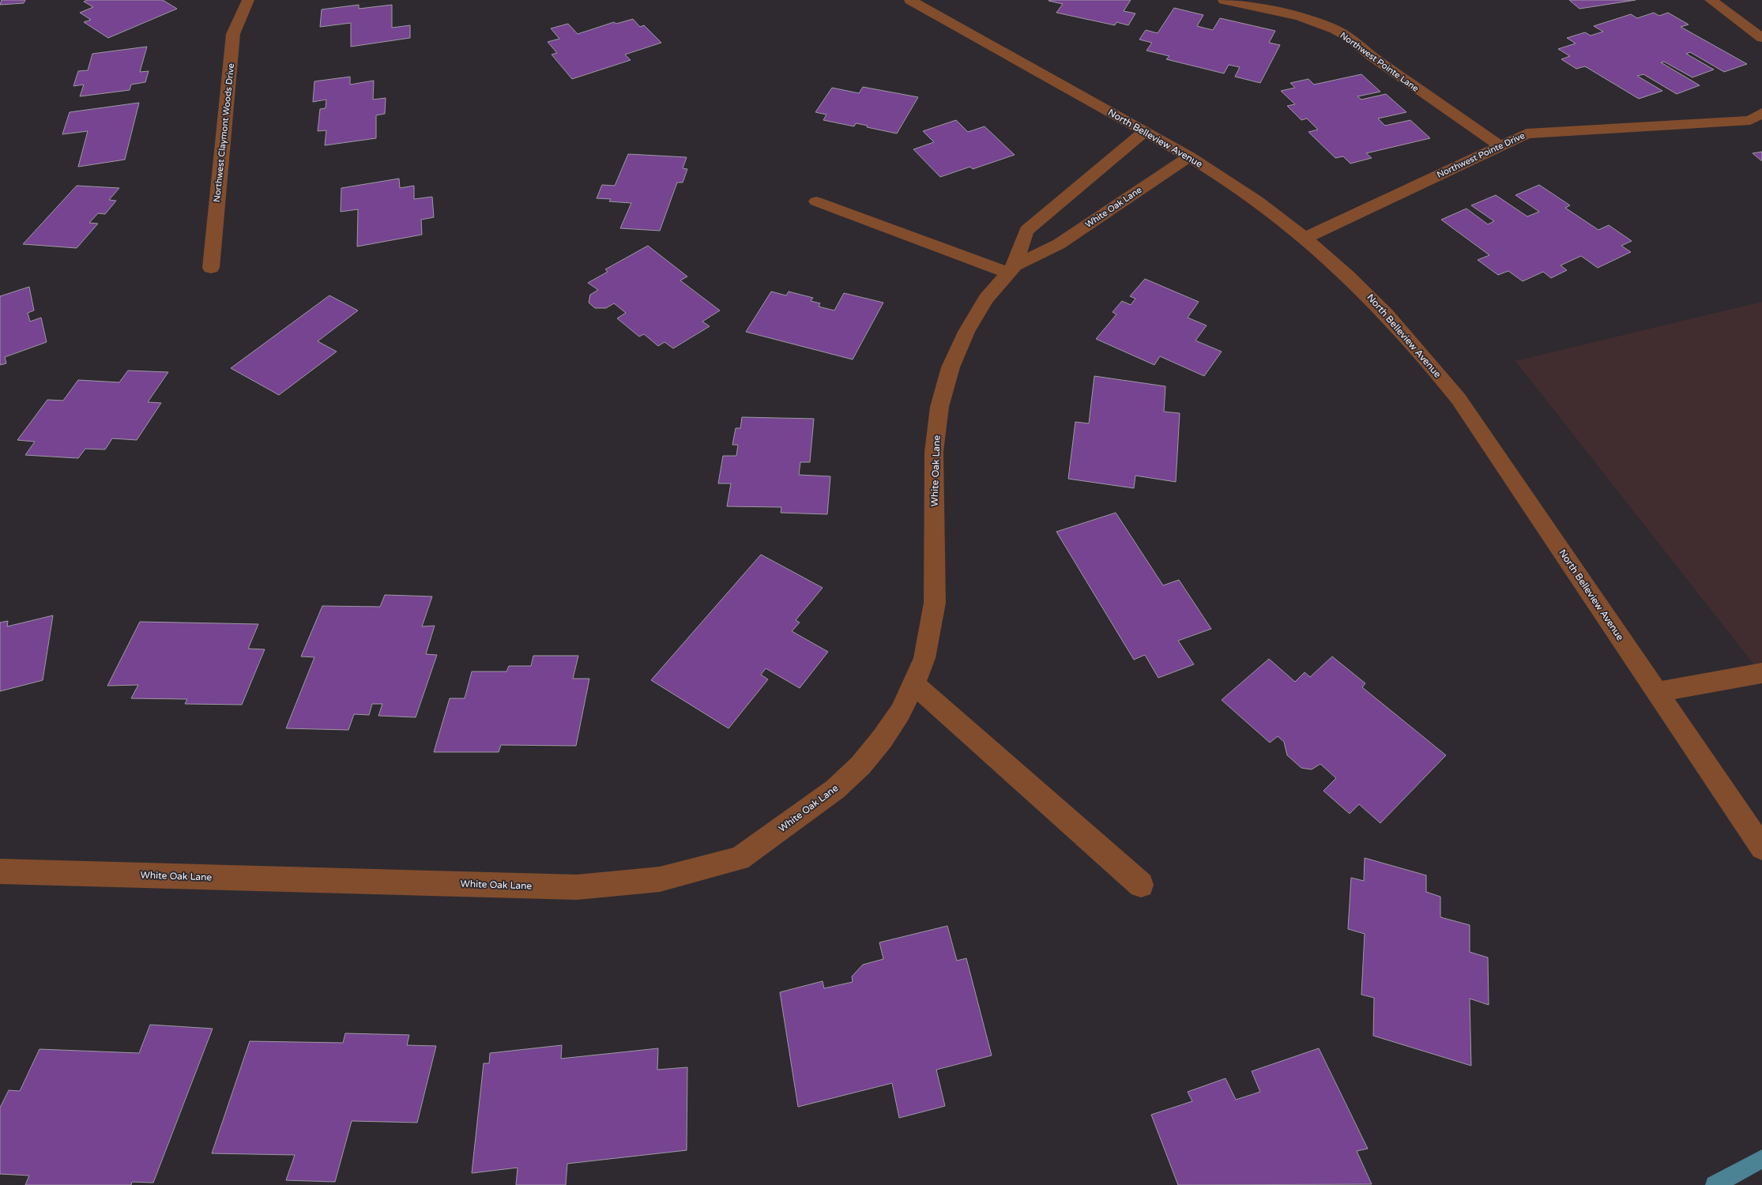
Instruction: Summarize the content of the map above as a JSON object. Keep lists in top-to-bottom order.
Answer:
{
  "streets": {
    "street": [
      "Northwest Pointe Lane",
      "Northwest Claymont Woods Drive",
      "North Belleview Avenue",
      "Northwest Pointe Drive",
      "White Oak Lane"
    ]
  },
  "crossings": [
    ["Northwest Pointe Lane", "Northwest Pointe Drive"],
    ["North Belleview Avenue", "Northwest Pointe Drive"],
    ["North Belleview Avenue", "White Oak Lane"]
  ]
}
